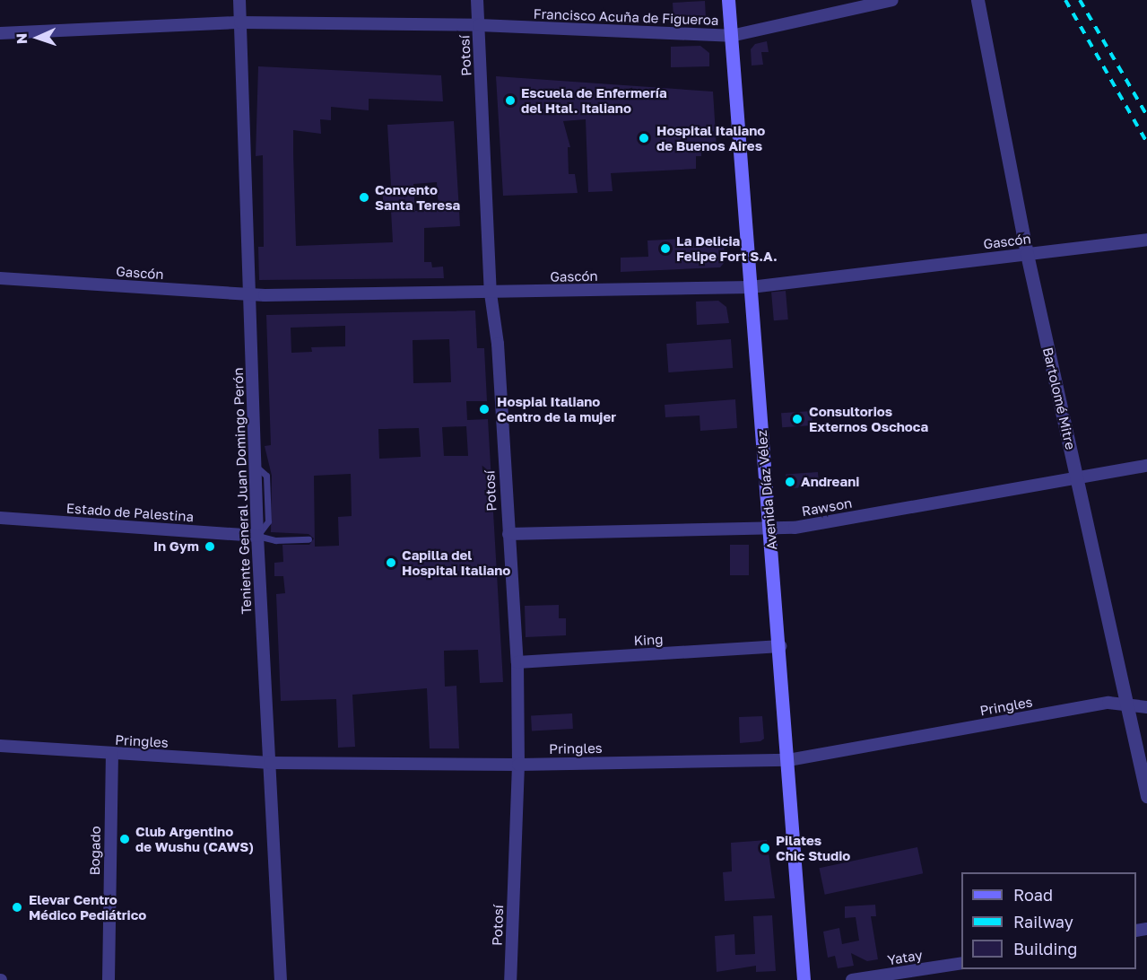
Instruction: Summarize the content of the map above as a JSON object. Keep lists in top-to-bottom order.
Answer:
{
  "streets": {
    "main road": ["Avenida Díaz Vélez"],
    "street": [
      "Francisco Acuña de Figueroa",
      "Potosí",
      "Gascón",
      "Bartolomé Mitre",
      "Teniente General Juan Domingo Perón",
      "Rawson",
      "Estado de Palestina",
      "King",
      "Pringles",
      "Bogado",
      "Yatay"
    ]
  },
  "crossings": [
    ["Francisco Acuña de Figueroa", "Potosí"],
    ["Francisco Acuña de Figueroa", "Avenida Díaz Vélez"],
    ["Francisco Acuña de Figueroa", "Teniente General Juan Domingo Perón"],
    ["Potosí", "Gascón"],
    ["Potosí", "Rawson"],
    ["Potosí", "King"],
    ["Potosí", "Pringles"],
    ["Gascón", "Bartolomé Mitre"],
    ["Gascón", "Avenida Díaz Vélez"],
    ["Gascón", "Teniente General Juan Domingo Perón"],
    ["Bartolomé Mitre", "Rawson"],
    ["Bartolomé Mitre", "Pringles"],
    ["Avenida Díaz Vélez", "Rawson"],
    ["Avenida Díaz Vélez", "King"],
    ["Avenida Díaz Vélez", "Pringles"],
    ["Teniente General Juan Domingo Perón", "Estado de Palestina"],
    ["Teniente General Juan Domingo Perón", "Pringles"],
    ["Pringles", "Bogado"]
  ],
  "places": [
    "Escuela de Enfermería del Htal. Italiano",
    "Hospital Italiano de Buenos Aires",
    "Convento Santa Teresa",
    "La Delicia Felipe Fort S.A.",
    "Hospial Italiano Centro de la mujer",
    "Consultorios Externos Oschoca",
    "Andreani",
    "In Gym",
    "Capilla del Hospital Italiano",
    "Club Argentino de Wushu (CAWS)",
    "Pilates Chic Studio",
    "Elevar Centro Médico Pediátrico"
  ],
  "legend": ["Road", "Railway", "Building"],
  "north": "left"
}
